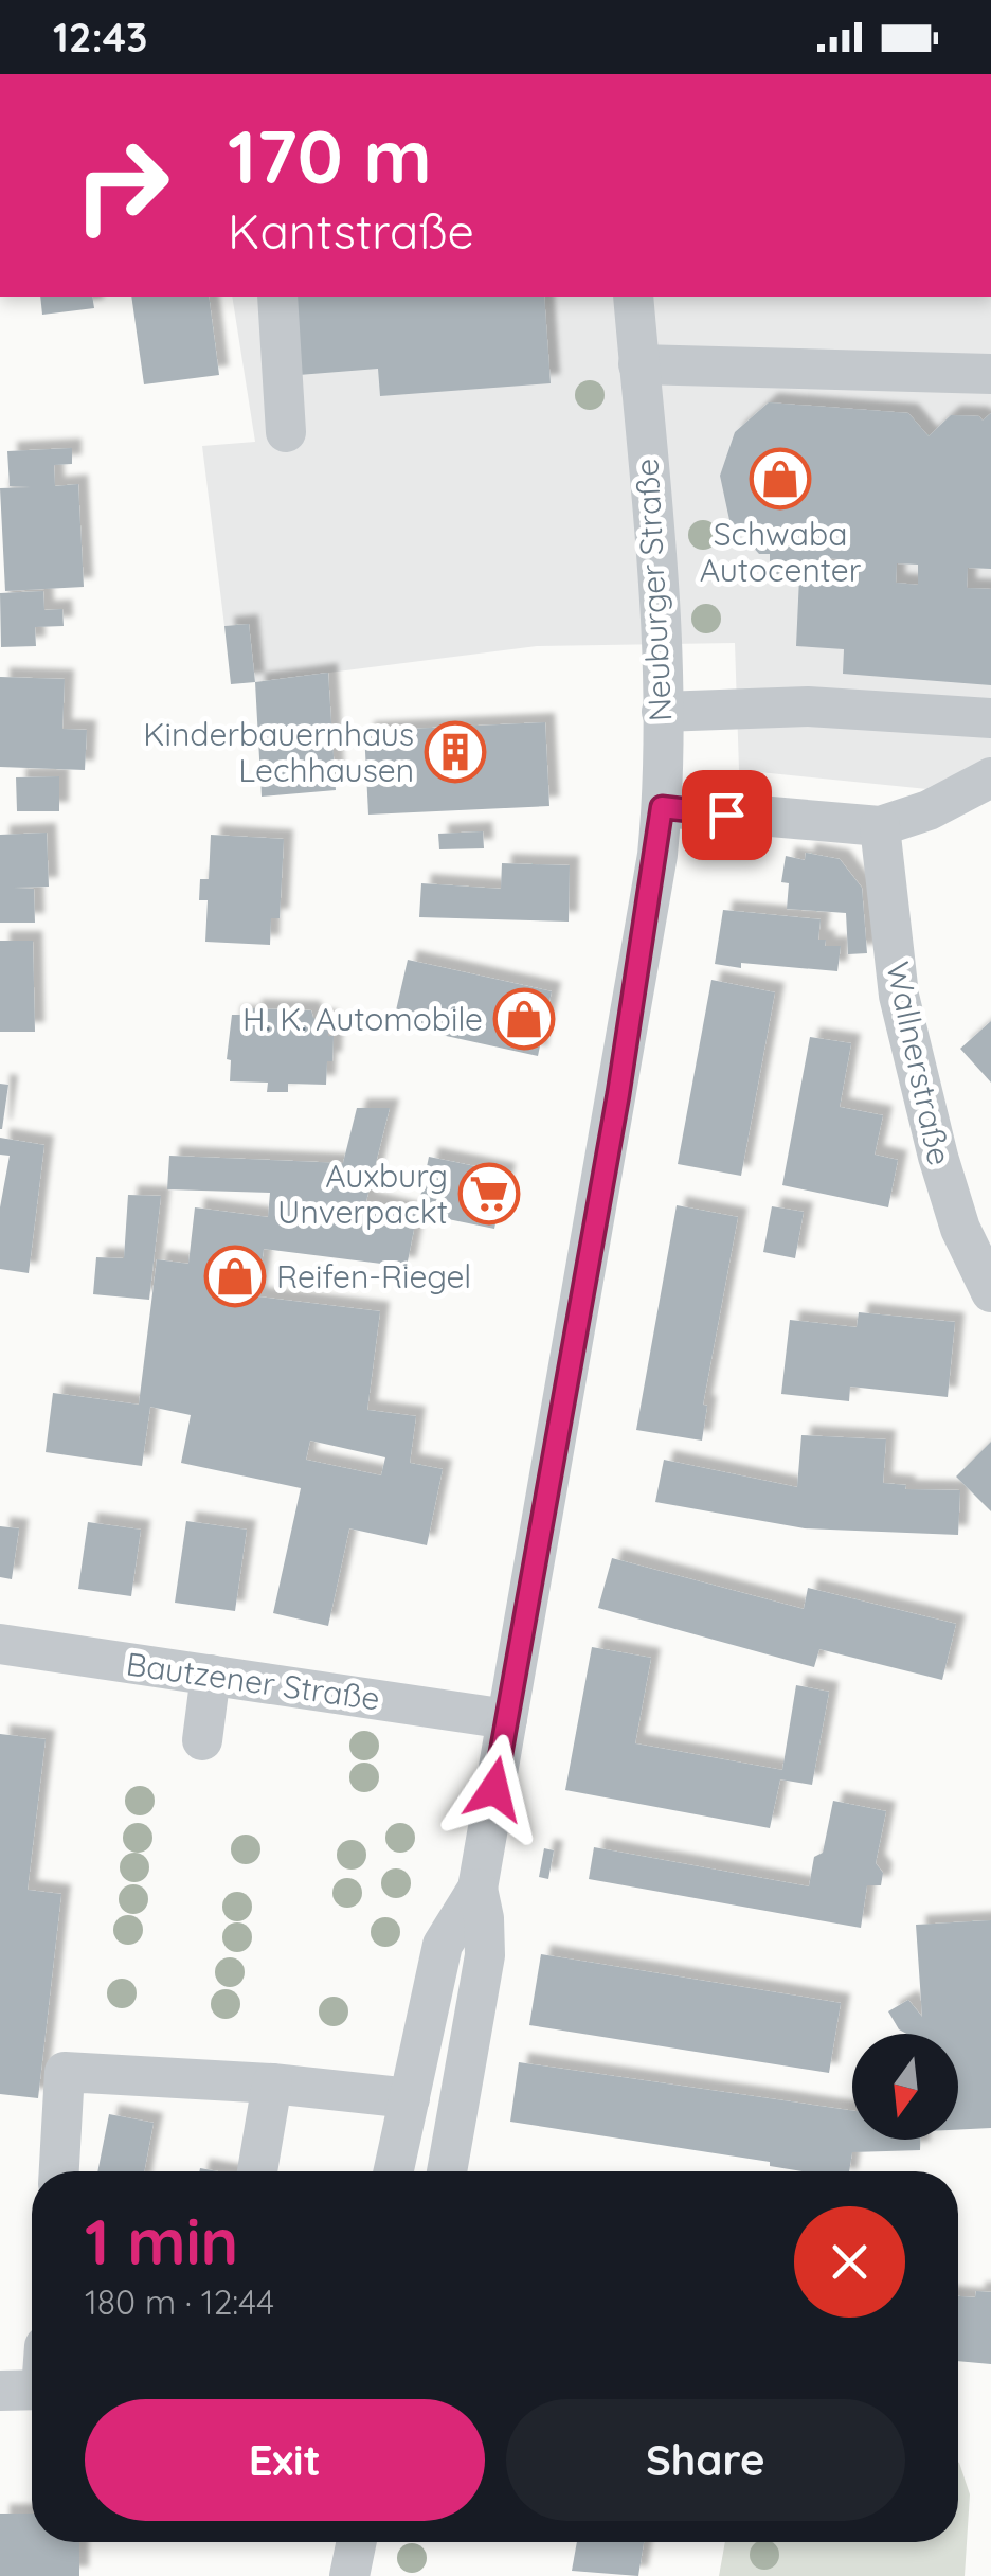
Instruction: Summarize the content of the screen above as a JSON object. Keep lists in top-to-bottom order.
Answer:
{
  "streets": {
    "street": ["Neuburger Straße", "Wallnerstraße", "Bautzener Straße"]
  },
  "crossings": [
    ["Neuburger Straße", "Bautzener Straße"]
  ],
  "places": {
    "shop": ["Schwaba Autocenter", "H. K. Automobile", "Reifen-Riegel"],
    "building": ["Kinderbauernhaus Lechhausen"],
    "supermarket": ["Auxburg Unverpackt"]
  },
  "north": "bottom",
  "page": {
    "status": "12:43",
    "turn": ["170 m", "Kantstraße"],
    "heading": ["1 min", "180 m · 12:44"],
    "buttons": ["Exit", "Share"]
  }
}
